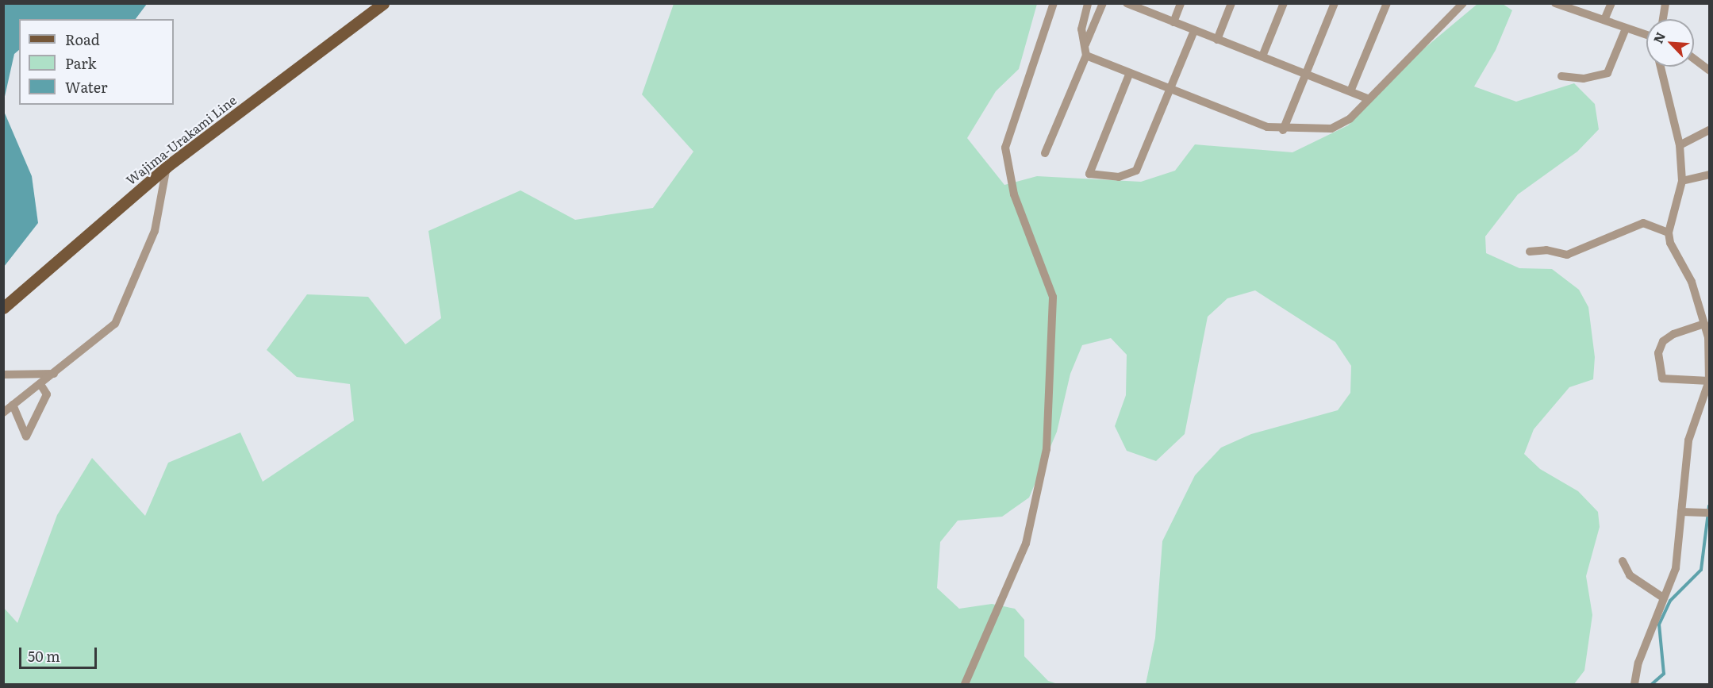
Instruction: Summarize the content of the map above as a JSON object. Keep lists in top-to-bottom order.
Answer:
{
  "streets": {
    "main road": ["Wajima-Urakami Line"]
  },
  "legend": ["Road", "Park", "Water"],
  "scale_bar": "50 m",
  "north": "top left"
}
